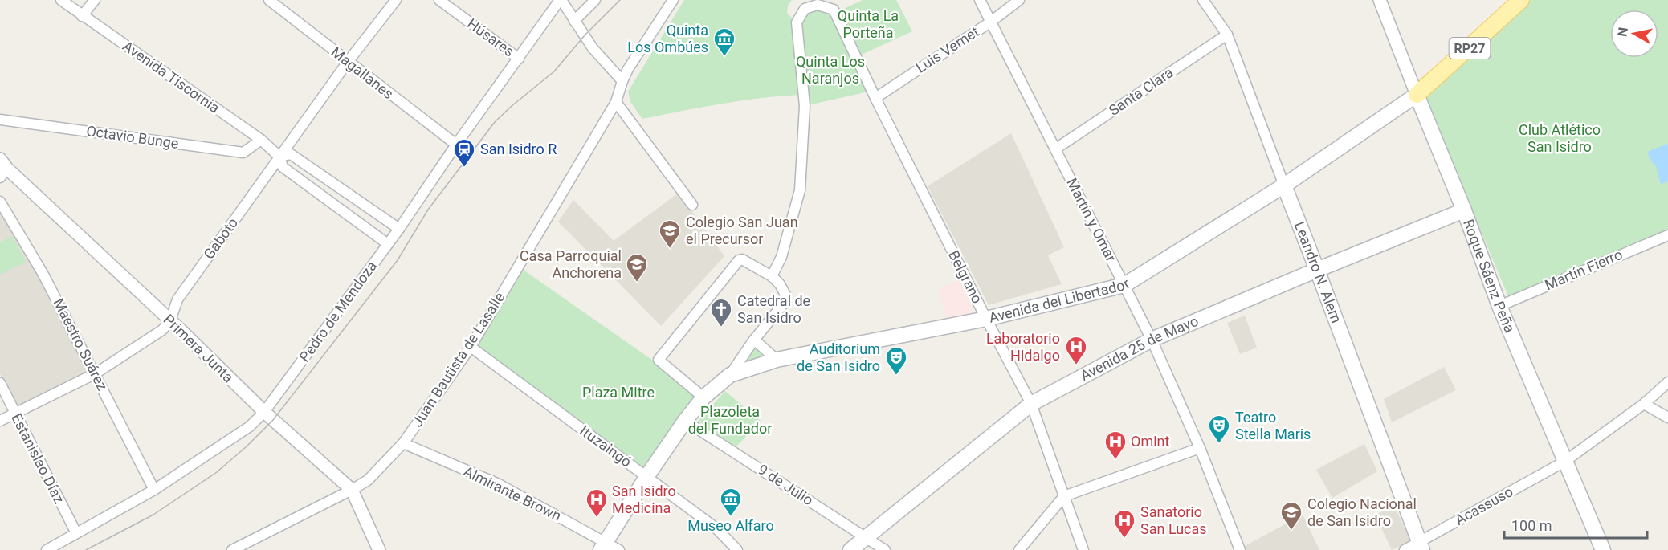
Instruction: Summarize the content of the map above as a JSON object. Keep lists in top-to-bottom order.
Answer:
{
  "streets": {
    "main road": [
      "RP27",
      "Leandro N. Alem",
      "Roque Sáenz Peña",
      "Avenida del Libertador",
      "Avenida 25 de Mayo"
    ],
    "street": [
      "Húsares",
      "Luis Vernet",
      "Magallanes",
      "Avenida Tiscornia",
      "Santa Clara",
      "Octavio Bunge",
      "Martín y Omar",
      "Gaboto",
      "Martín Fierro",
      "Belgrano",
      "Pedro de Mendoza",
      "Maestro Suárez",
      "Primera Junta",
      "Juan Bautista de Lasalle",
      "Ituzaingó",
      "Estanislao Díaz",
      "9 de Julio",
      "Almirante Brown",
      "Acassuso"
    ]
  },
  "crossings": [
    ["Húsares", "Pedro de Mendoza"],
    ["Luis Vernet", "Martín y Omar"],
    ["Luis Vernet", "Belgrano"],
    ["Magallanes", "Gaboto"],
    ["Magallanes", "Pedro de Mendoza"],
    ["Avenida Tiscornia", "Octavio Bunge"],
    ["Avenida Tiscornia", "Gaboto"],
    ["Avenida Tiscornia", "Pedro de Mendoza"],
    ["Santa Clara", "Martín y Omar"],
    ["Santa Clara", "Leandro N. Alem"],
    ["Martín y Omar", "Avenida del Libertador"],
    ["Martín y Omar", "Avenida 25 de Mayo"],
    ["Gaboto", "Maestro Suárez"],
    ["Gaboto", "Primera Junta"],
    ["Gaboto", "Estanislao Díaz"],
    ["Martín Fierro", "Roque Sáenz Peña"],
    ["Leandro N. Alem", "Avenida del Libertador"],
    ["Leandro N. Alem", "Avenida 25 de Mayo"],
    ["Leandro N. Alem", "Acassuso"],
    ["Roque Sáenz Peña", "Avenida del Libertador"],
    ["Roque Sáenz Peña", "Avenida 25 de Mayo"],
    ["Roque Sáenz Peña", "Acassuso"],
    ["Belgrano", "Avenida del Libertador"],
    ["Belgrano", "Avenida 25 de Mayo"],
    ["Avenida del Libertador", "Ituzaingó"],
    ["Avenida del Libertador", "9 de Julio"],
    ["Avenida del Libertador", "Almirante Brown"],
    ["Pedro de Mendoza", "Maestro Suárez"],
    ["Pedro de Mendoza", "Primera Junta"],
    ["Pedro de Mendoza", "Estanislao Díaz"],
    ["Primera Junta", "Juan Bautista de Lasalle"],
    ["Avenida 25 de Mayo", "9 de Julio"],
    ["Juan Bautista de Lasalle", "Ituzaingó"],
    ["Juan Bautista de Lasalle", "Almirante Brown"]
  ],
  "parks": [
    "Quinta La Porteña",
    "Quinta Los Naranjos",
    "Club Atlético San Isidro",
    "Plaza Mitre",
    "Plazoleta del Fundador"
  ],
  "places": {
    "museum": ["Quinta Los Ombúes", "Museo Alfaro"],
    "station": ["San Isidro R"],
    "school or university": ["Colegio San Juan el Precursor", "Casa Parroquial Anchorena", "Colegio Nacional de San Isidro"],
    "church": ["Catedral de San Isidro"],
    "hospital": [
      "Laboratorio Hidalgo",
      "Omint",
      "San Isidro Medicina",
      "Sanatorio San Lucas"
    ],
    "theatre": ["Auditorium de San Isidro", "Teatro Stella Maris"]
  },
  "scale_bar": "100 m",
  "north": "left"
}
